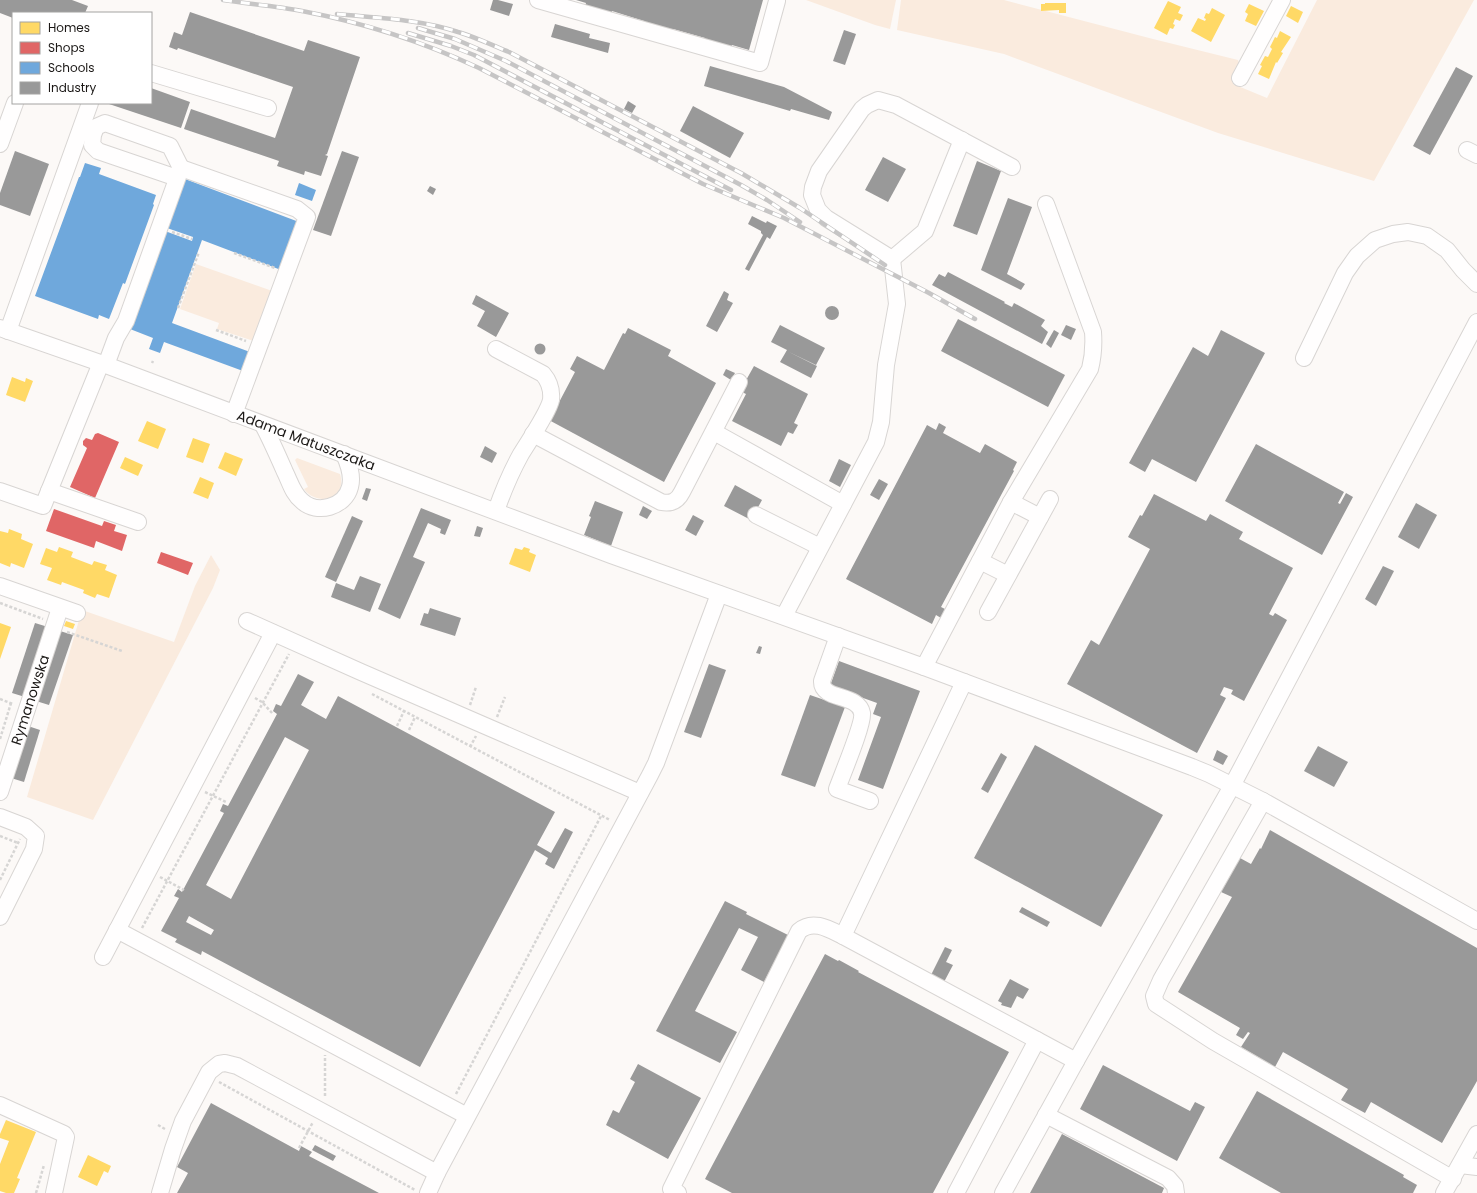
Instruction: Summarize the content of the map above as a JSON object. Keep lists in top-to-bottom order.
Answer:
{
  "streets": {
    "street": ["Adama Matuszczaka", "Rymanowska"]
  },
  "legend": [
    "Homes",
    "Shops",
    "Schools",
    "Industry"
  ]
}
